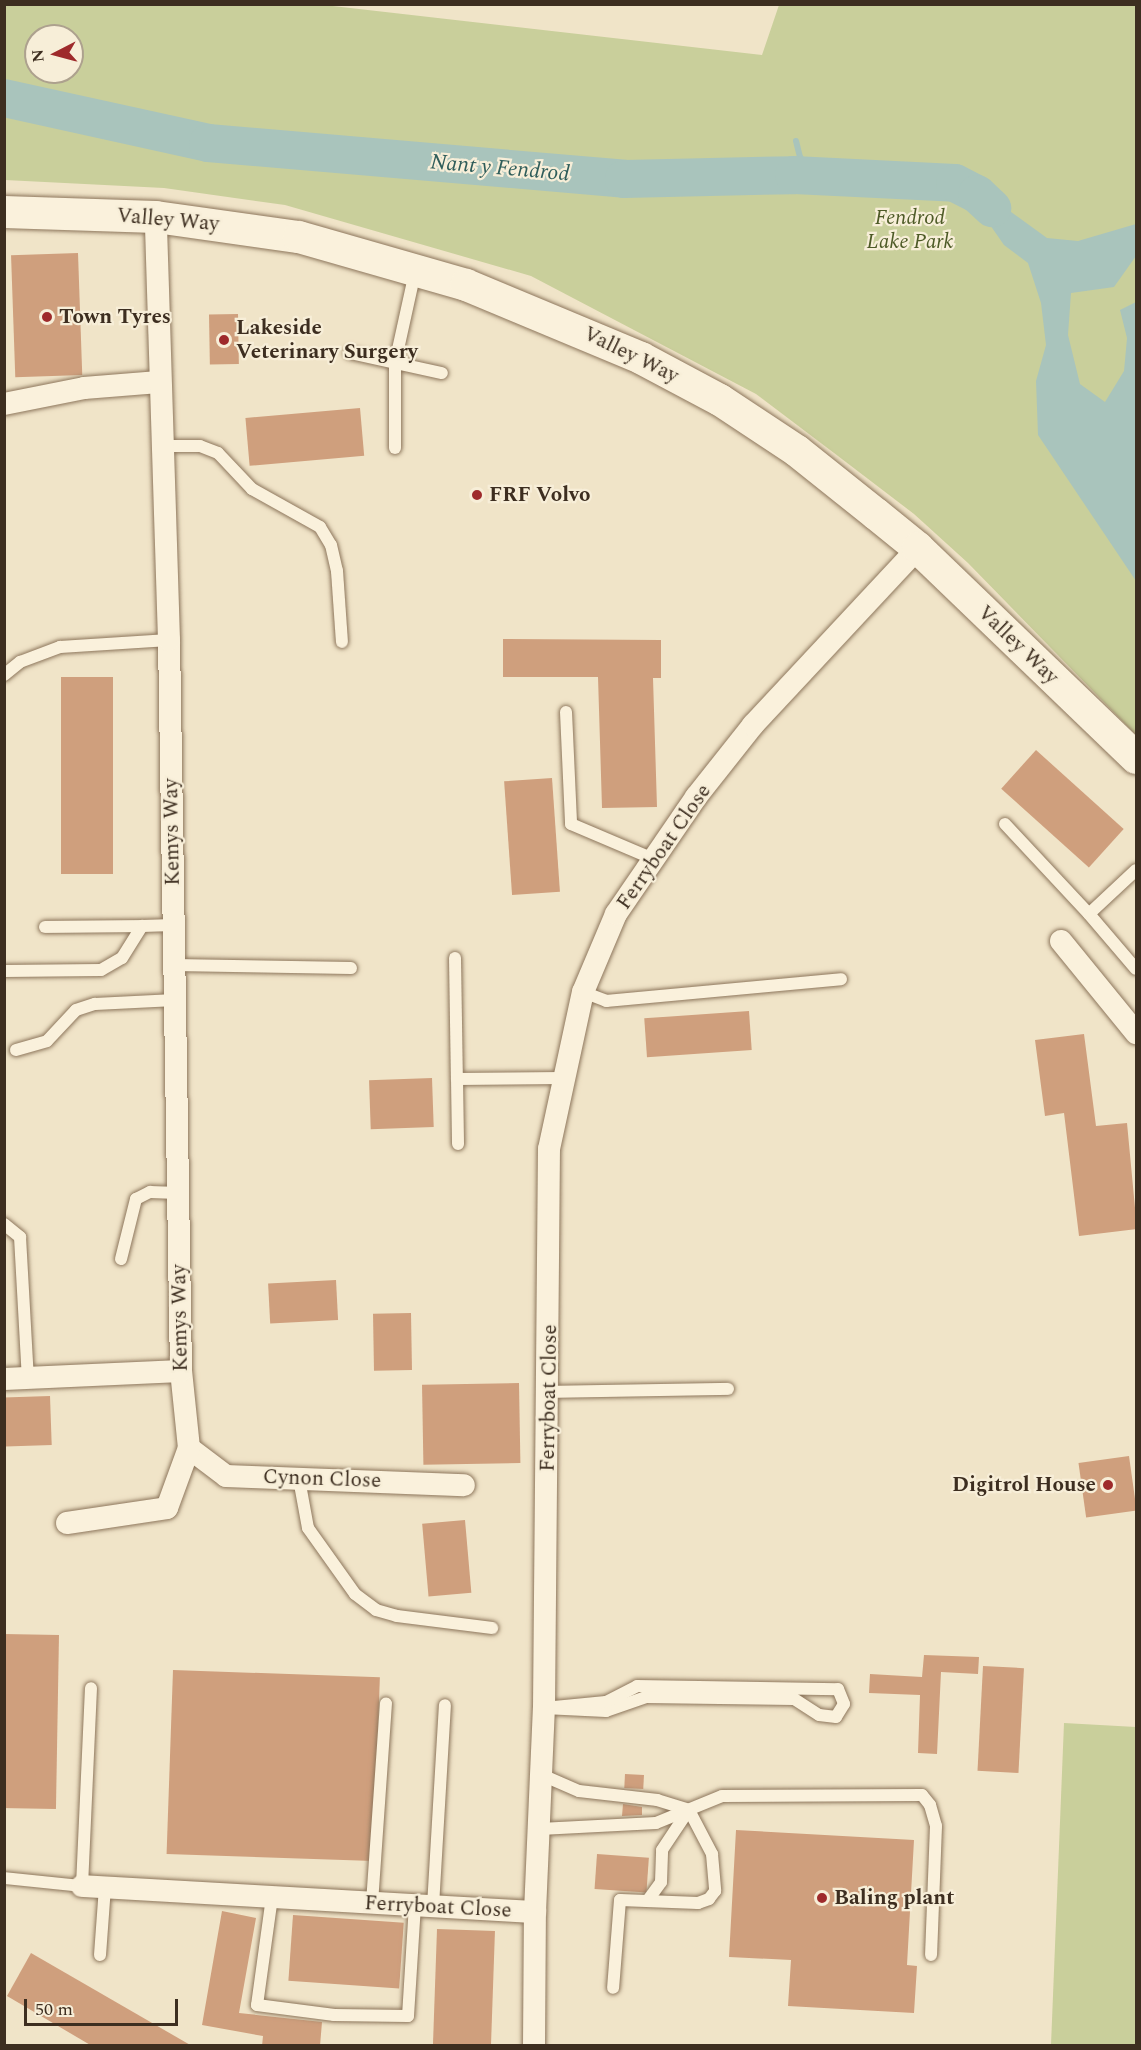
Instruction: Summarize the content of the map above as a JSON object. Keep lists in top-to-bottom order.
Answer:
{
  "streets": {
    "street": [
      "Valley Way",
      "Kemys Way",
      "Ferryboat Close",
      "Cynon Close"
    ]
  },
  "crossings": [
    ["Valley Way", "Kemys Way"],
    ["Valley Way", "Ferryboat Close"],
    ["Kemys Way", "Cynon Close"]
  ],
  "water": ["Nant y Fendrod"],
  "parks": ["Fendrod Lake Park"],
  "places": [
    "Town Tyres",
    "Lakeside Veterinary Surgery",
    "FRF Volvo",
    "Digitrol House",
    "Baling plant"
  ],
  "scale_bar": "50 m",
  "north": "left"
}
